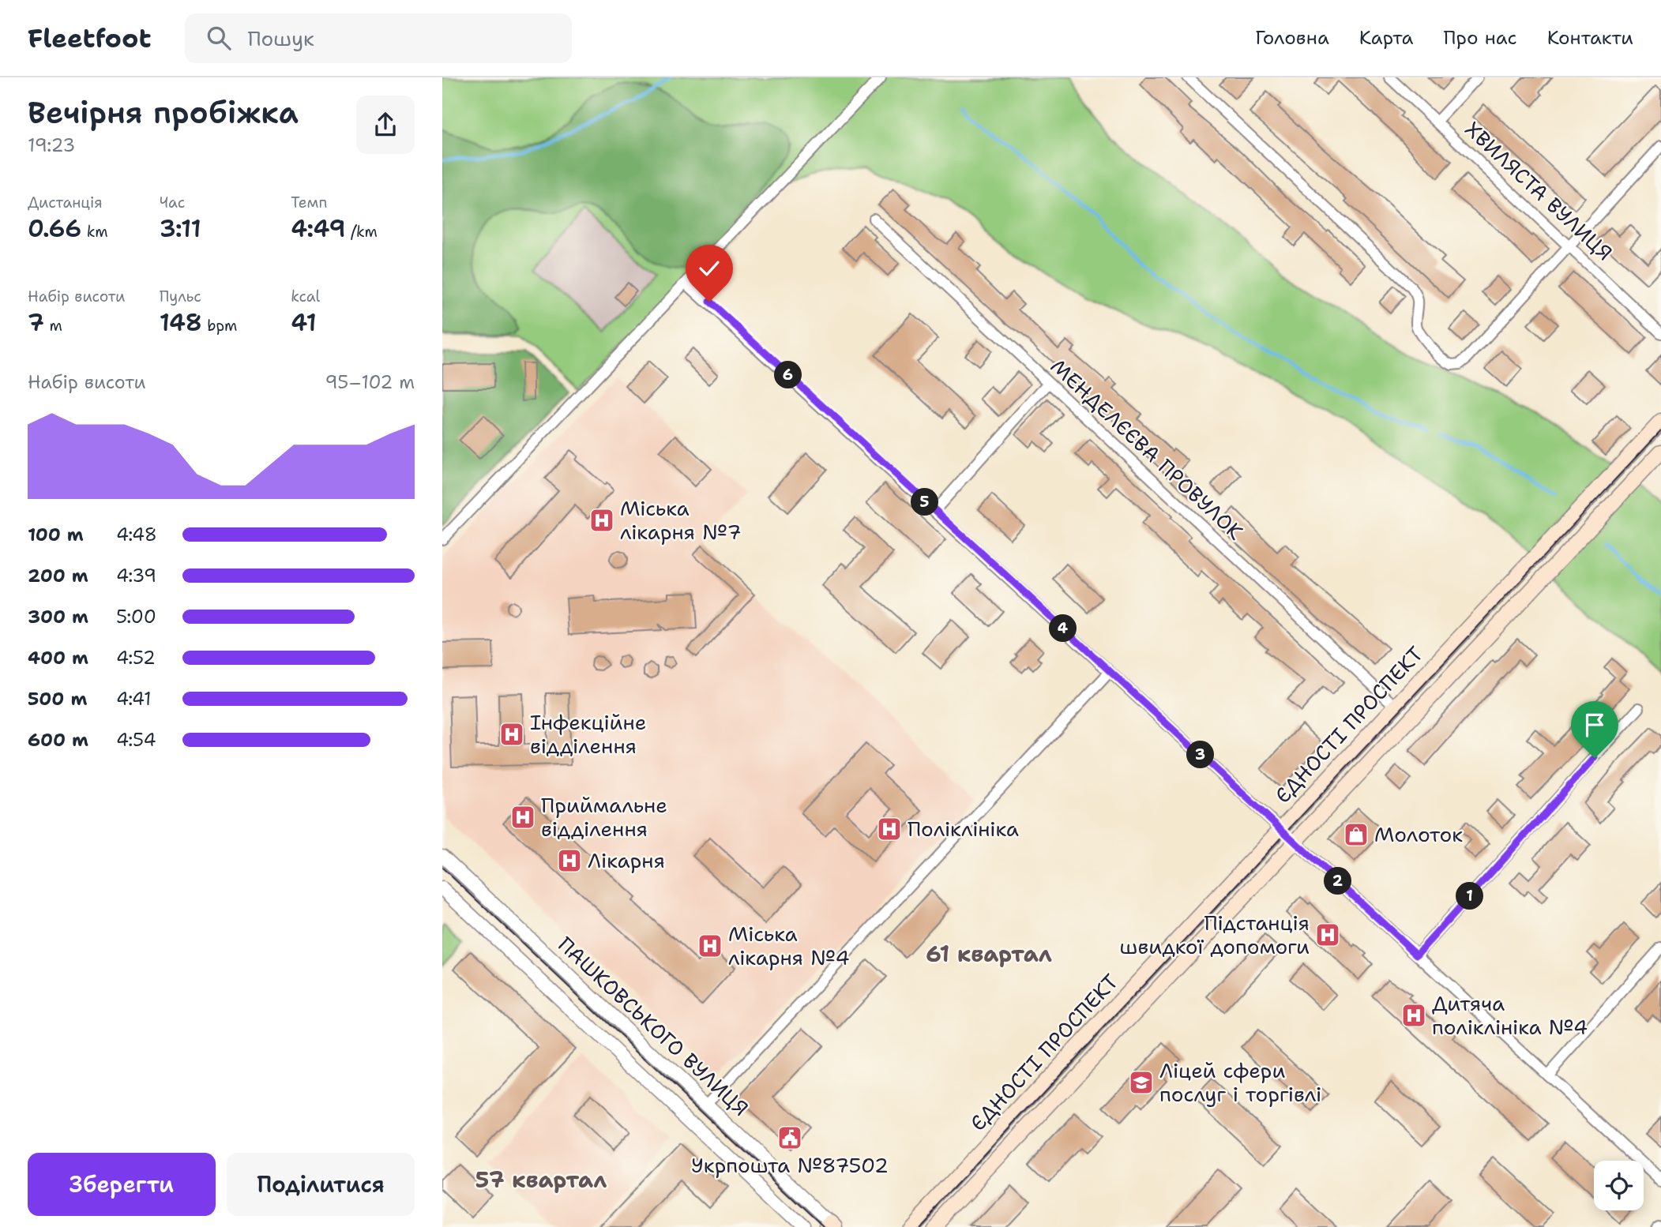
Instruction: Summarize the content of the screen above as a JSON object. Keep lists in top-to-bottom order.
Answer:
{
  "streets": {
    "main road": ["ЄДНОСТІ ПРОСПЕКТ"],
    "street": ["ХВИЛЯСТА ВУЛИЦЯ", "МЕНДЕЛЄЄВА ПРОВУЛОК", "ПАШКОВСЬКОГО ВУЛИЦЯ"]
  },
  "crossings": [
    ["МЕНДЕЛЄЄВА ПРОВУЛОК", "ЄДНОСТІ ПРОСПЕКТ"]
  ],
  "districts": ["61 квартал", "57 квартал"],
  "places": {
    "hospital": [
      "Міська лікарня №7",
      "Інфекційне відділення",
      "Приймальне відділення",
      "Поліклініка",
      "Лікарня",
      "Підстанція швидкої допомоги",
      "Міська лікарня №4",
      "Дитяча поліклініка №4"
    ],
    "shop": ["Молоток"],
    "school or university": ["Ліцей сфери послуг і торгівлі"],
    "public building": ["Укрпошта №87502"]
  },
  "page": {
    "header": "Fleetfoot",
    "search": "Пошук",
    "nav": [
      "Головна",
      "Карта",
      "Про нас",
      "Контакти"
    ],
    "heading": ["Вечірня пробіжка", "19:23"],
    "stats": [
      ["Дистанція", "0.66 km"],
      ["Час", "3:11"],
      ["Темп", "4:49 /km"],
      ["Набір висоти", "7 m"],
      ["Пульс", "148 bpm"],
      ["kcal", "41"]
    ],
    "chart": ["Набір висоти", "95–102 m"],
    "pins": [
      "6",
      "5",
      "4",
      "3",
      "2",
      "1"
    ],
    "list": [
      {
        "name": "100 m",
        "note": "4:48"
      },
      {
        "name": "200 m",
        "note": "4:39"
      },
      {
        "name": "300 m",
        "note": "5:00"
      },
      {
        "name": "400 m",
        "note": "4:52"
      },
      {
        "name": "500 m",
        "note": "4:41"
      },
      {
        "name": "600 m",
        "note": "4:54"
      }
    ],
    "buttons": ["Зберегти", "Поділитися"]
  }
}
